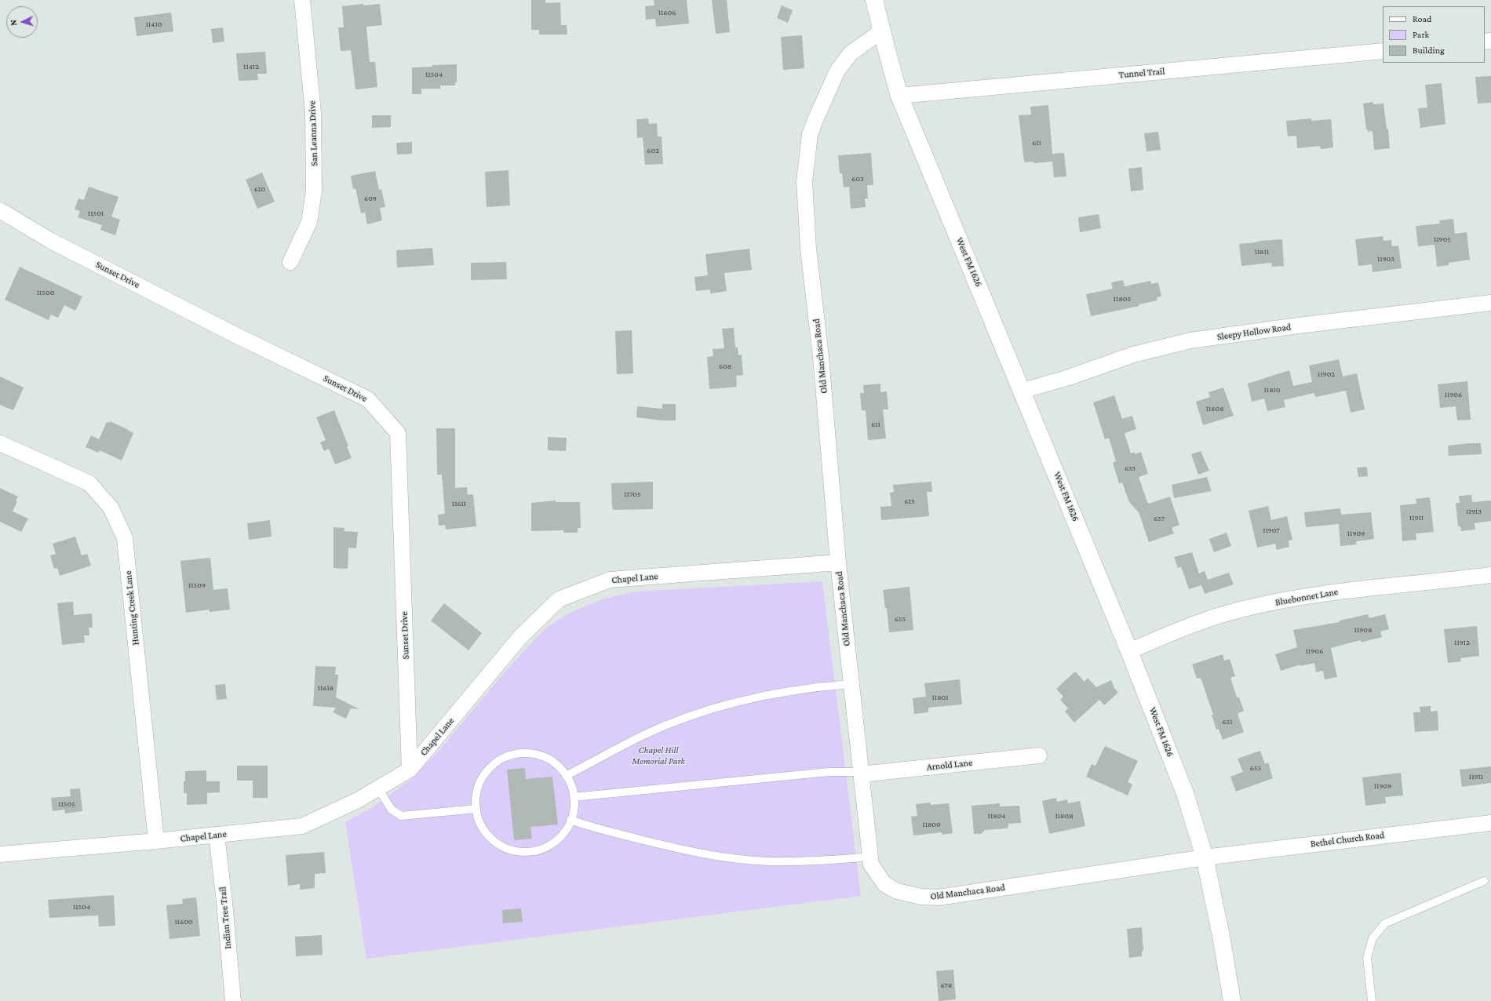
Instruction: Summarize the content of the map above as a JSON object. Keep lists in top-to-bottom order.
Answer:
{
  "streets": {
    "main road": ["West FM 1626"],
    "street": [
      "Tunnel Trail",
      "San Leanna Drive",
      "Sunset Drive",
      "Sleepy Hollow Road",
      "Old Manchaca Road",
      "Chapel Lane",
      "Bluebonnet Lane",
      "Hunting Creek Lane",
      "Arnold Lane",
      "Bethel Church Road",
      "Indian Tree Trail"
    ]
  },
  "crossings": [
    ["Tunnel Trail", "West FM 1626"],
    ["West FM 1626", "Sleepy Hollow Road"],
    ["West FM 1626", "Old Manchaca Road"],
    ["West FM 1626", "Bluebonnet Lane"],
    ["West FM 1626", "Bethel Church Road"],
    ["Sunset Drive", "Chapel Lane"],
    ["Old Manchaca Road", "Chapel Lane"],
    ["Old Manchaca Road", "Arnold Lane"],
    ["Old Manchaca Road", "Bethel Church Road"],
    ["Chapel Lane", "Hunting Creek Lane"],
    ["Chapel Lane", "Indian Tree Trail"]
  ],
  "parks": ["Chapel Hill Memorial Park"],
  "house_numbers": [
    "11606",
    "11410",
    "11412",
    "11504",
    "611",
    "602",
    "603",
    "610",
    "609",
    "11501",
    "11905",
    "11811",
    "11903",
    "11500",
    "11805",
    "608",
    "11902",
    "11810",
    "11906",
    "11808",
    "611",
    "633",
    "11705",
    "613",
    "11611",
    "11913",
    "11911",
    "637",
    "11907",
    "11909",
    "11509",
    "655",
    "11908",
    "11912",
    "11906",
    "11618",
    "11801",
    "651",
    "655",
    "11911",
    "11909",
    "11505",
    "11804",
    "11808",
    "11800",
    "11504",
    "11600",
    "678"
  ],
  "legend": ["Road", "Park", "Building"],
  "north": "left"
}
